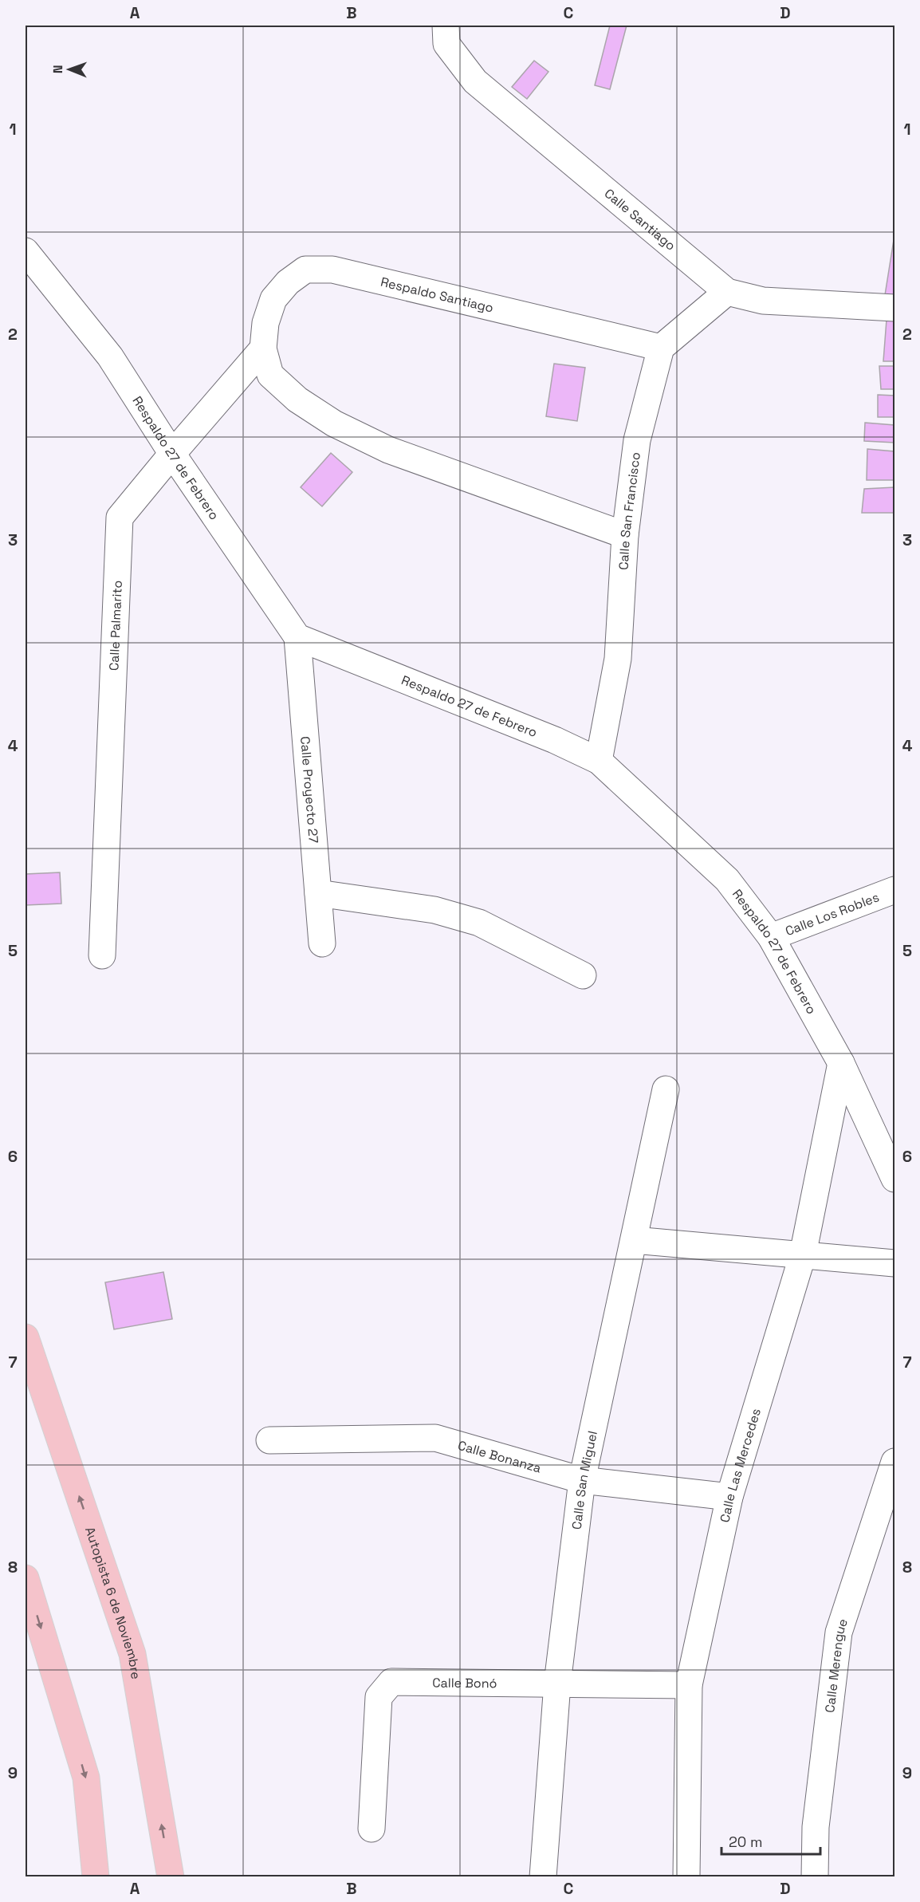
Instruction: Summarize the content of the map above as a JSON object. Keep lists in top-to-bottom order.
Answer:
{
  "streets": {
    "highway": ["Autopista 6 de Noviembre"],
    "street": [
      "Calle Santiago",
      "Respaldo Santiago",
      "Respaldo 27 de Febrero",
      "Calle San Francisco",
      "Calle Palmarito",
      "Calle Proyecto 27",
      "Calle Los Robles",
      "Calle Bonanza",
      "Calle Las Mercedes",
      "Calle San Miguel",
      "Calle Merengue",
      "Calle Bonó"
    ]
  },
  "crossings": [
    ["Respaldo Santiago", "Calle San Francisco"],
    ["Respaldo Santiago", "Calle Palmarito"],
    ["Respaldo 27 de Febrero", "Calle San Francisco"],
    ["Respaldo 27 de Febrero", "Calle Palmarito"],
    ["Respaldo 27 de Febrero", "Calle Proyecto 27"],
    ["Respaldo 27 de Febrero", "Calle Los Robles"],
    ["Respaldo 27 de Febrero", "Calle Las Mercedes"],
    ["Calle Bonanza", "Calle Las Mercedes"],
    ["Calle Bonanza", "Calle San Miguel"],
    ["Calle Las Mercedes", "Calle Bonó"],
    ["Calle San Miguel", "Calle Bonó"]
  ],
  "scale_bar": "20 m",
  "north": "left",
  "grid": {
    "columns": [
      "A",
      "B",
      "C",
      "D"
    ],
    "rows": [
      "1",
      "2",
      "3",
      "4",
      "5",
      "6",
      "7",
      "8",
      "9"
    ]
  }
}
